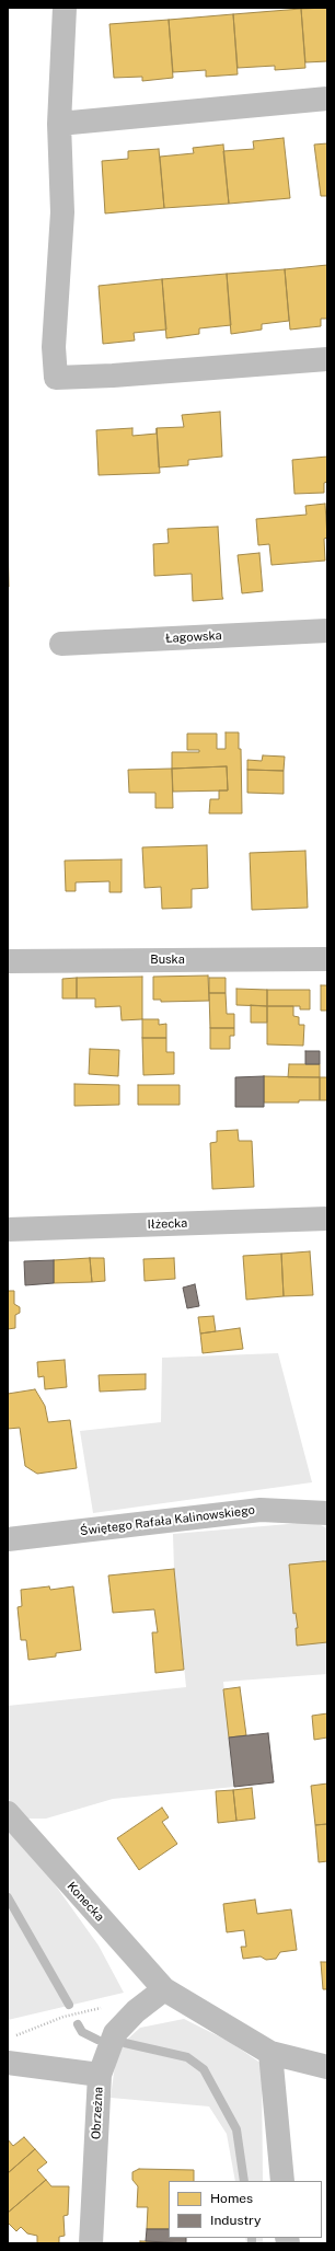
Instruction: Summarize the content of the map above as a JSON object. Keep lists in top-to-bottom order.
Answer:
{
  "streets": {
    "street": [
      "Łagowska",
      "Buska",
      "Iłżecka",
      "Świętego Rafała Kalinowskiego",
      "Konecka",
      "Obrzeżna"
    ]
  },
  "legend": ["Homes", "Industry"]
}
